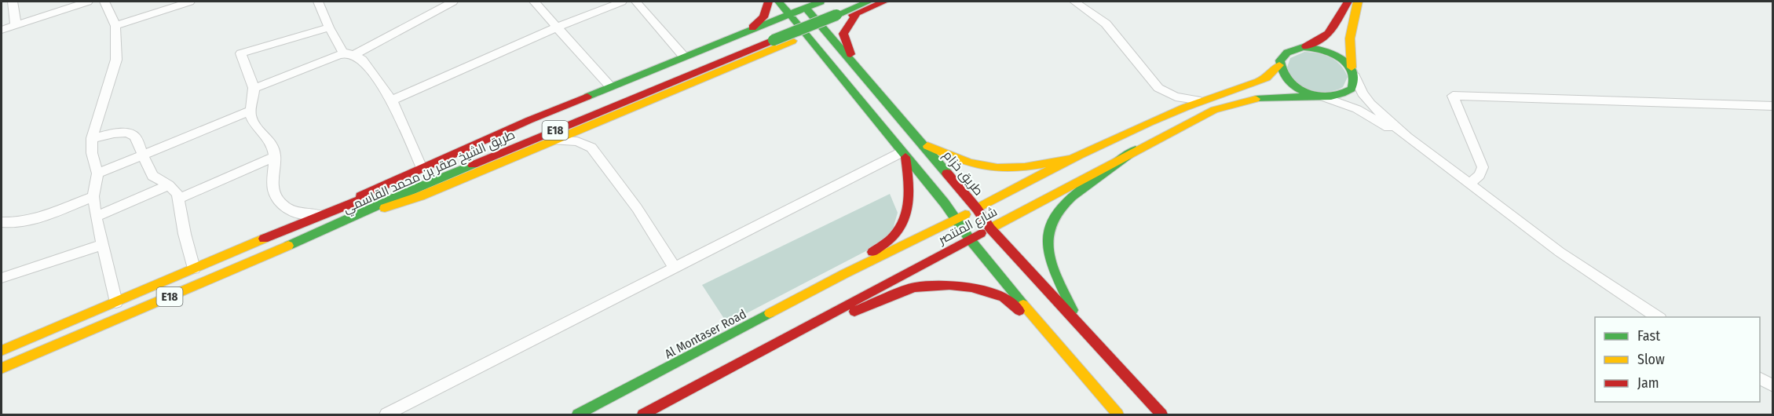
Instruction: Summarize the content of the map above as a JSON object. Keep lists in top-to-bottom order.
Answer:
{
  "streets": {
    "main road": [
      "E18",
      "طريق الشيخ صقر بن محمد القاسمي",
      "طريق خزام",
      "شارع المنتصر",
      "Al Montaser Road"
    ]
  },
  "crossings": [
    ["طريق خزام", "شارع المنتصر"],
    ["شارع المنتصر", "Al Montaser Road"]
  ],
  "legend": ["Fast", "Slow", "Jam"]
}
